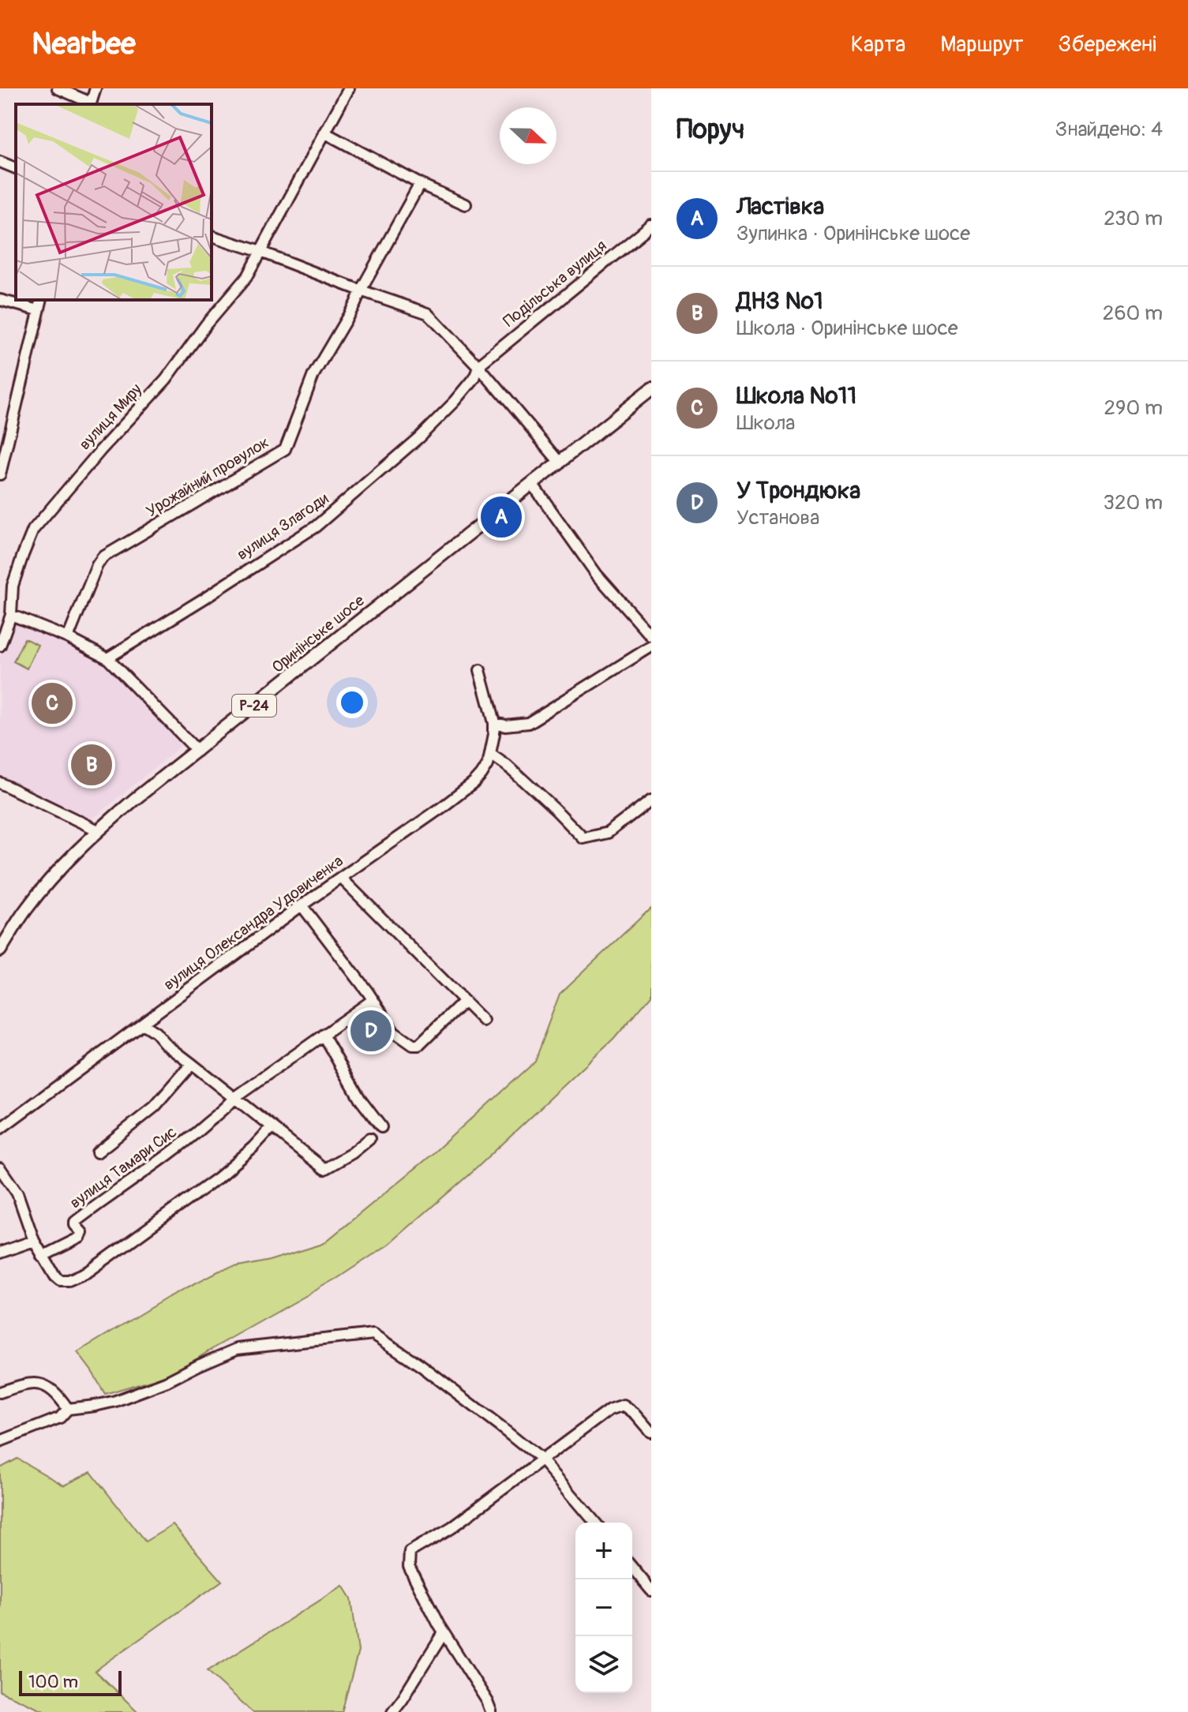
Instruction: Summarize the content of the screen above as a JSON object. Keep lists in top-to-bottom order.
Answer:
{
  "streets": {
    "main road": ["Оринінське шосе", "Р-24"],
    "street": [
      "Подільська вулиця",
      "вулиця Миру",
      "Урожайний провулок",
      "вулиця Злагоди",
      "вулиця Олександра Удовиченка",
      "вулиця Тамари Сис"
    ]
  },
  "crossings": [
    ["Подільська вулиця", "вулиця Злагоди"],
    ["Оринінське шосе", "Р-24"]
  ],
  "scale_bar": "100 m",
  "north": "right",
  "page": {
    "header": "Nearbee",
    "nav": ["Карта", "Маршрут", "Збережені"],
    "heading": ["Поруч", "Знайдено: 4"],
    "list": [
      {
        "mark": "A",
        "name": "Ластівка",
        "note": "Зупинка · Оринінське шосе",
        "value": "230 m"
      },
      {
        "mark": "B",
        "name": "ДНЗ №1",
        "note": "Школа · Оринінське шосе",
        "value": "260 m"
      },
      {
        "mark": "C",
        "name": "Школа №11",
        "note": "Школа",
        "value": "290 m"
      },
      {
        "mark": "D",
        "name": "У Трондюка",
        "note": "Установа",
        "value": "320 m"
      }
    ],
    "pins": [
      "A",
      "C",
      "B",
      "D"
    ],
    "map_buttons": ["+", "−"],
    "scale": "100 m"
  }
}
